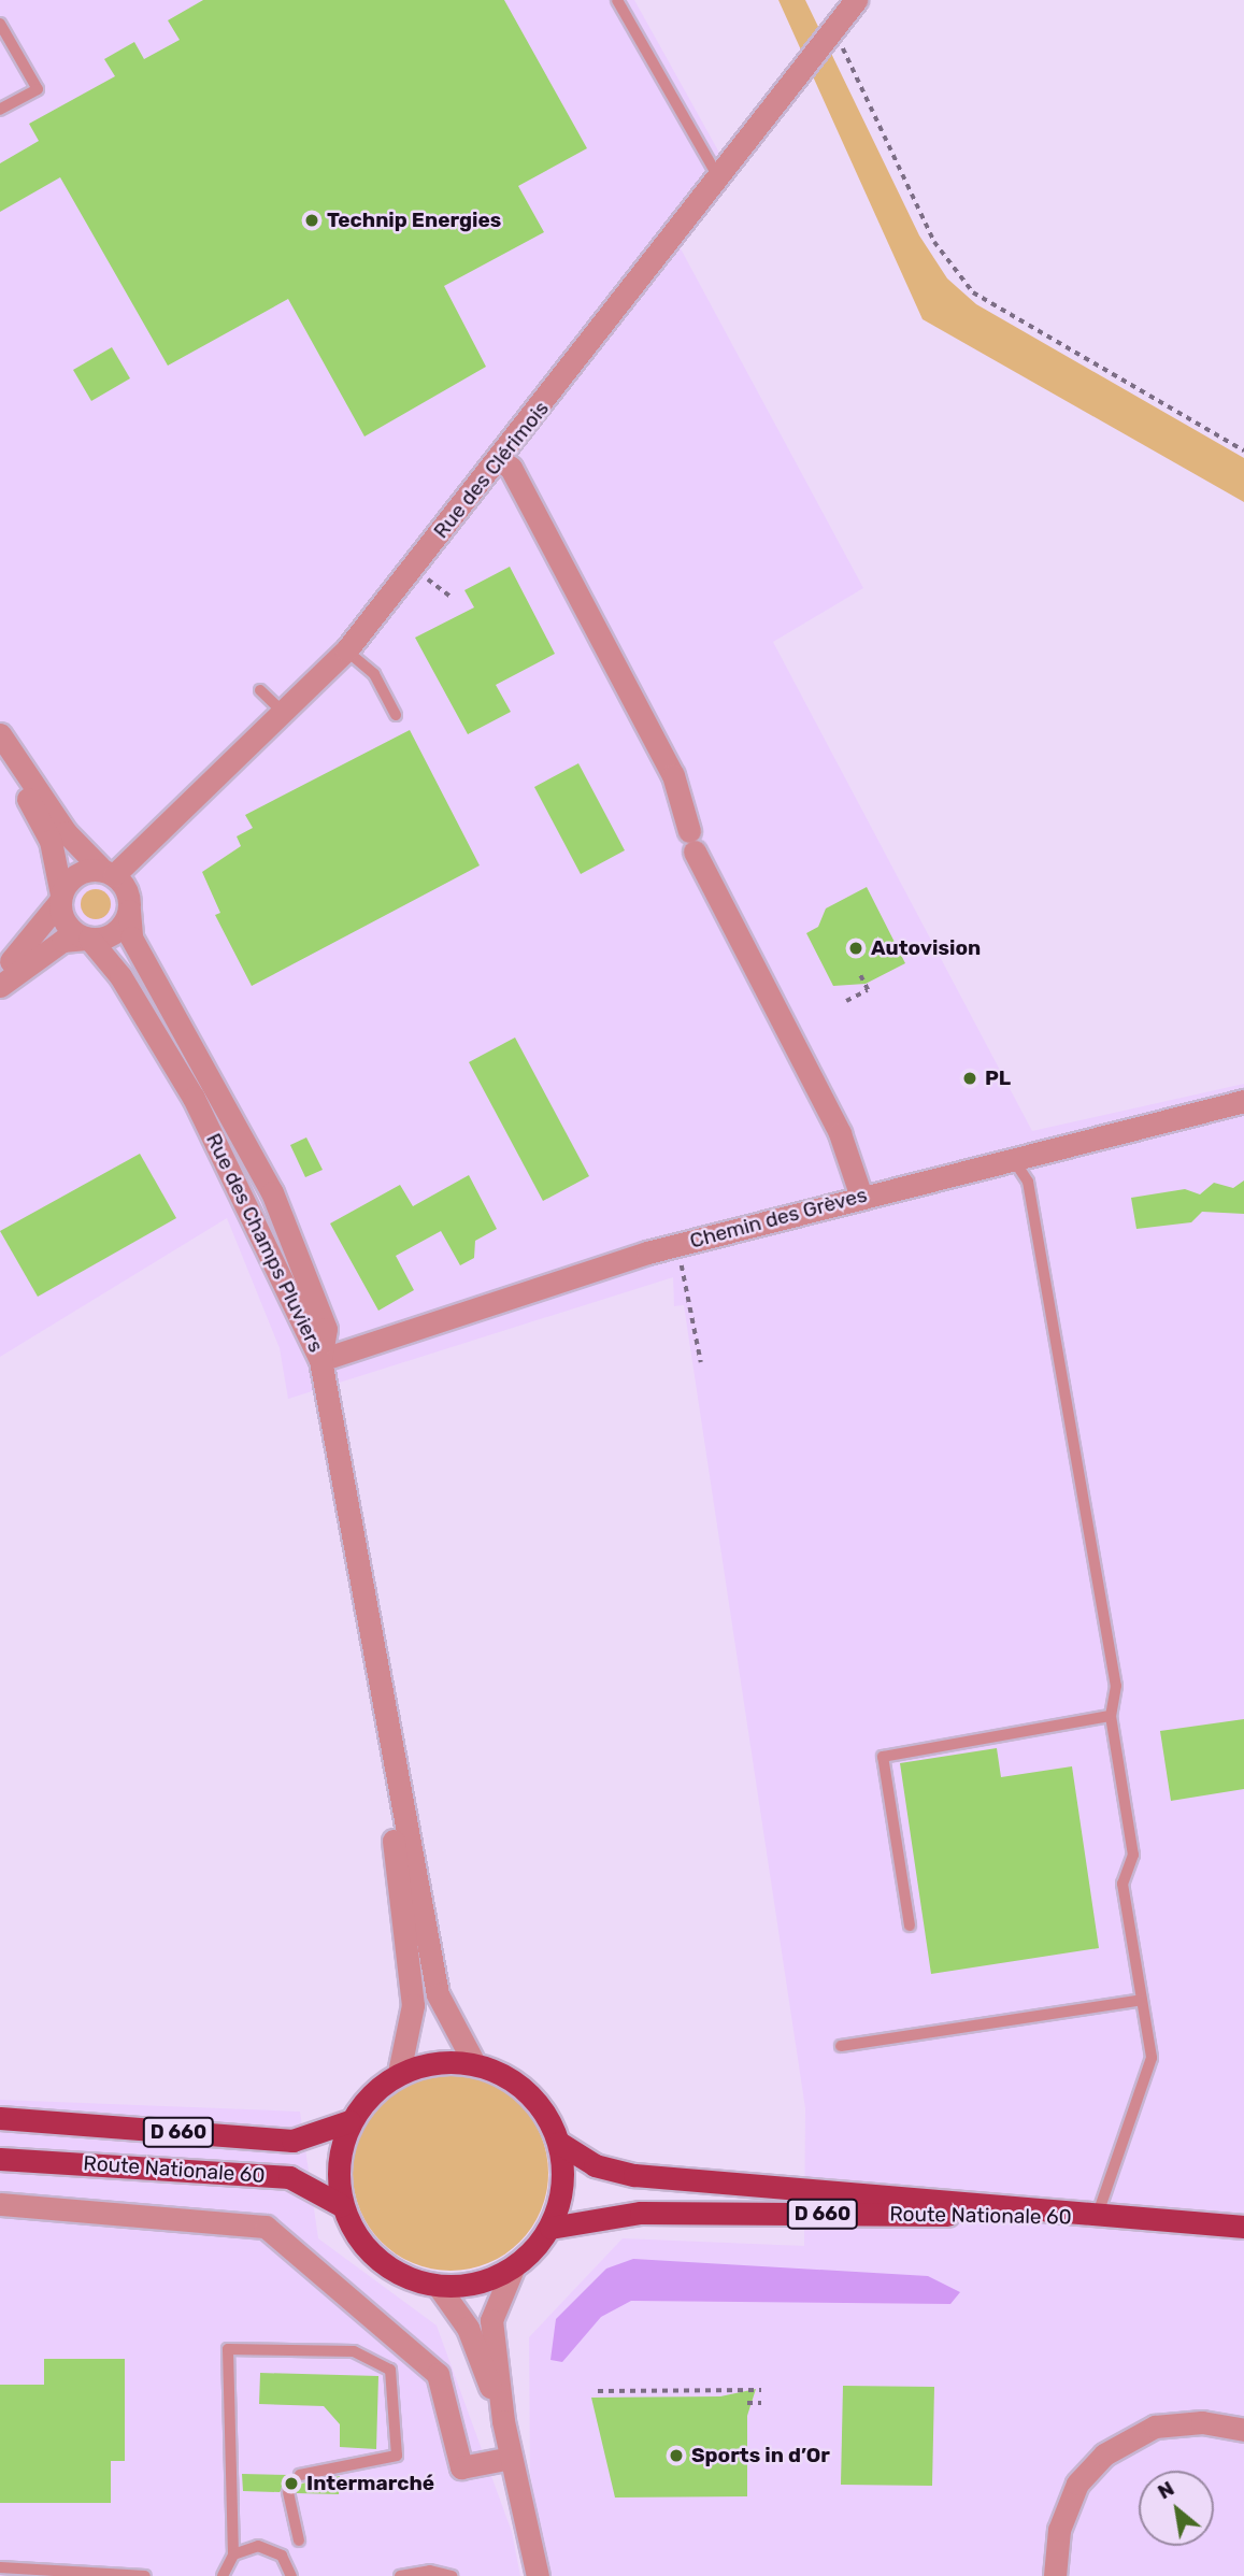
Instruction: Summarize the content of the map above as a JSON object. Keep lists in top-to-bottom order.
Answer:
{
  "streets": {
    "main road": ["D 660", "Route Nationale 60"],
    "street": ["Rue des Clérimois", "Chemin des Grèves", "Rue des Champs Pluviers"]
  },
  "crossings": [
    ["Rue des Clérimois", "Rue des Champs Pluviers"],
    ["Chemin des Grèves", "Rue des Champs Pluviers"]
  ],
  "places": [
    "Technip Energies",
    "Autovision",
    "PL",
    "Sports in d’Or",
    "Intermarché"
  ],
  "north": "top left"
}
